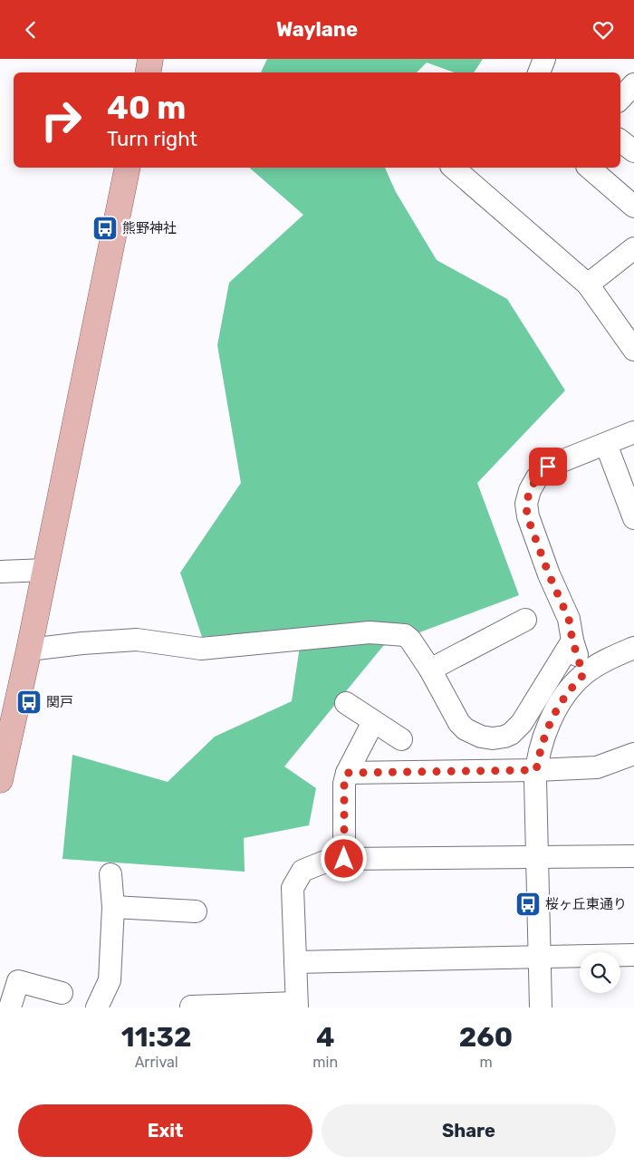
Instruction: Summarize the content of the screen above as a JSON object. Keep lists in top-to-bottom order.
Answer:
{
  "places": {
    "bus stop": ["熊野神社", "関戸", "桜ヶ丘東通り"]
  },
  "page": {
    "header": "Waylane",
    "turn": ["40 m", "Turn right"],
    "eta": [
      "11:32",
      "Arrival",
      "4",
      "min",
      "260",
      "m"
    ],
    "buttons": ["Exit", "Share"]
  }
}
